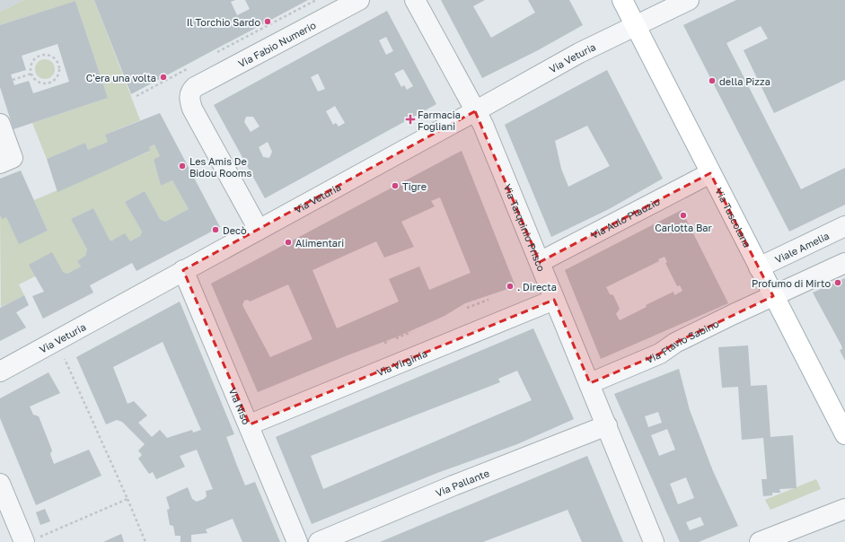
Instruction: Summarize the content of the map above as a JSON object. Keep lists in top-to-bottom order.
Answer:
{
  "streets": {
    "main road": ["Via Tuscolana"],
    "street": [
      "Via Fabio Numerio",
      "Via Veturia",
      "Via Aulo Plauzio",
      "Via Tarquinio Prisco",
      "Viale Amelia",
      "Via Flavio Sabino",
      "Via Virginia",
      "Via Niso",
      "Via Pallante"
    ]
  },
  "crossings": [
    ["Via Fabio Numerio", "Via Veturia"],
    ["Via Veturia", "Via Tuscolana"],
    ["Via Veturia", "Via Tarquinio Prisco"],
    ["Via Veturia", "Via Niso"],
    ["Via Tuscolana", "Via Aulo Plauzio"],
    ["Via Tuscolana", "Viale Amelia"],
    ["Via Tuscolana", "Via Flavio Sabino"],
    ["Via Aulo Plauzio", "Via Tarquinio Prisco"],
    ["Via Tarquinio Prisco", "Via Flavio Sabino"],
    ["Via Tarquinio Prisco", "Via Virginia"],
    ["Via Tarquinio Prisco", "Via Pallante"],
    ["Via Virginia", "Via Niso"]
  ],
  "places": {
    "other": [
      "Il Torchio Sardo",
      "C'era una volta",
      "della Pizza",
      "Les Amis De Bidou Rooms",
      "Tigre",
      "Carlotta Bar",
      "Decò",
      "Alimentari",
      "Profumo di Mirto",
      ". Directa"
    ],
    "health": ["Farmacia Fogliani"]
  }
}
